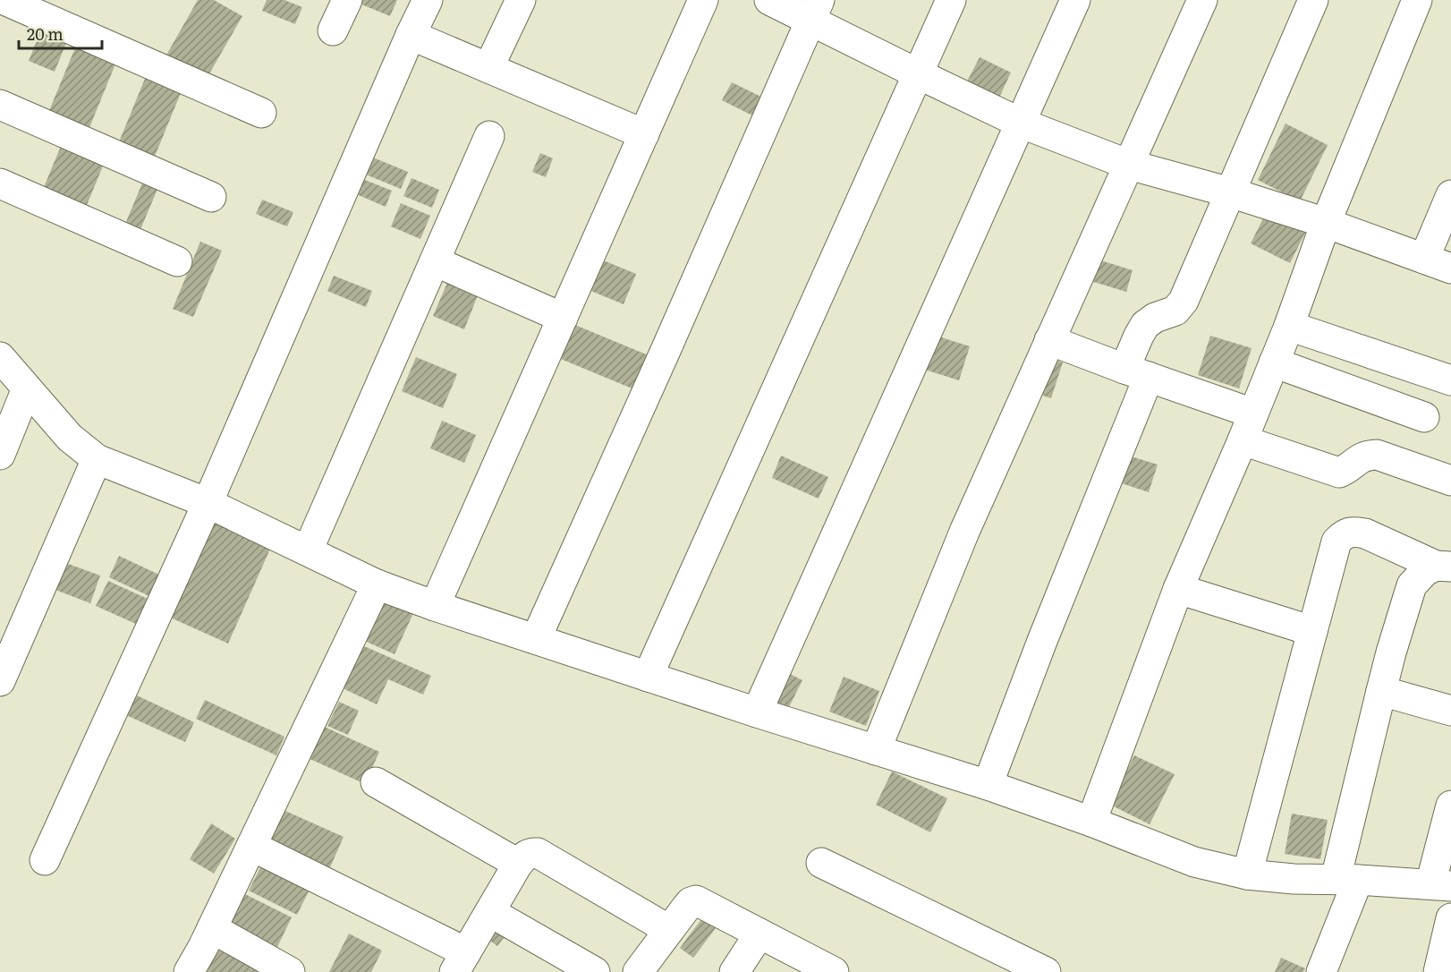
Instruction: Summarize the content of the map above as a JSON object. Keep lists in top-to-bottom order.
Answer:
{
  "scale_bar": "20 m"
}
